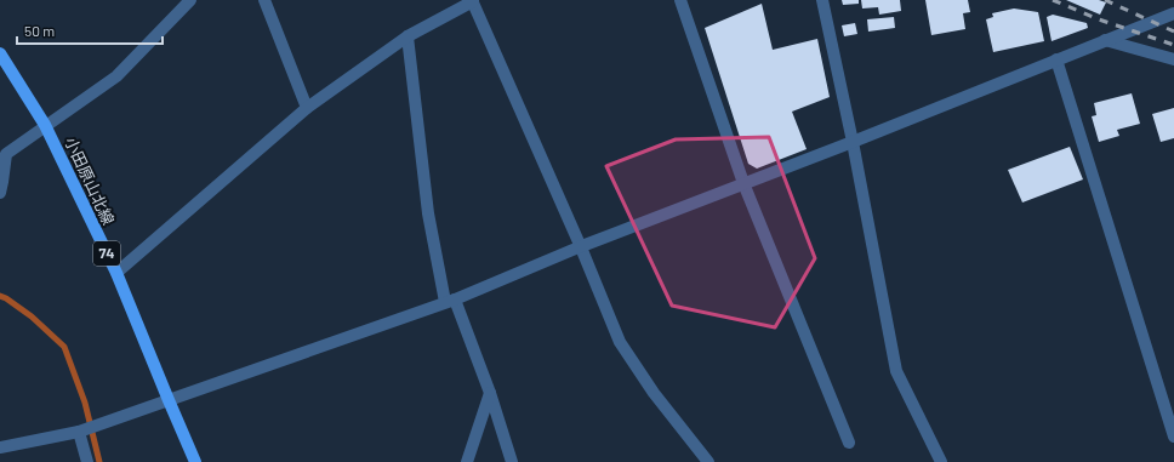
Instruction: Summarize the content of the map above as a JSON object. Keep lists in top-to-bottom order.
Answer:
{
  "streets": {
    "main road": ["小田原山北線", "74"]
  },
  "scale_bar": "50 m"
}
